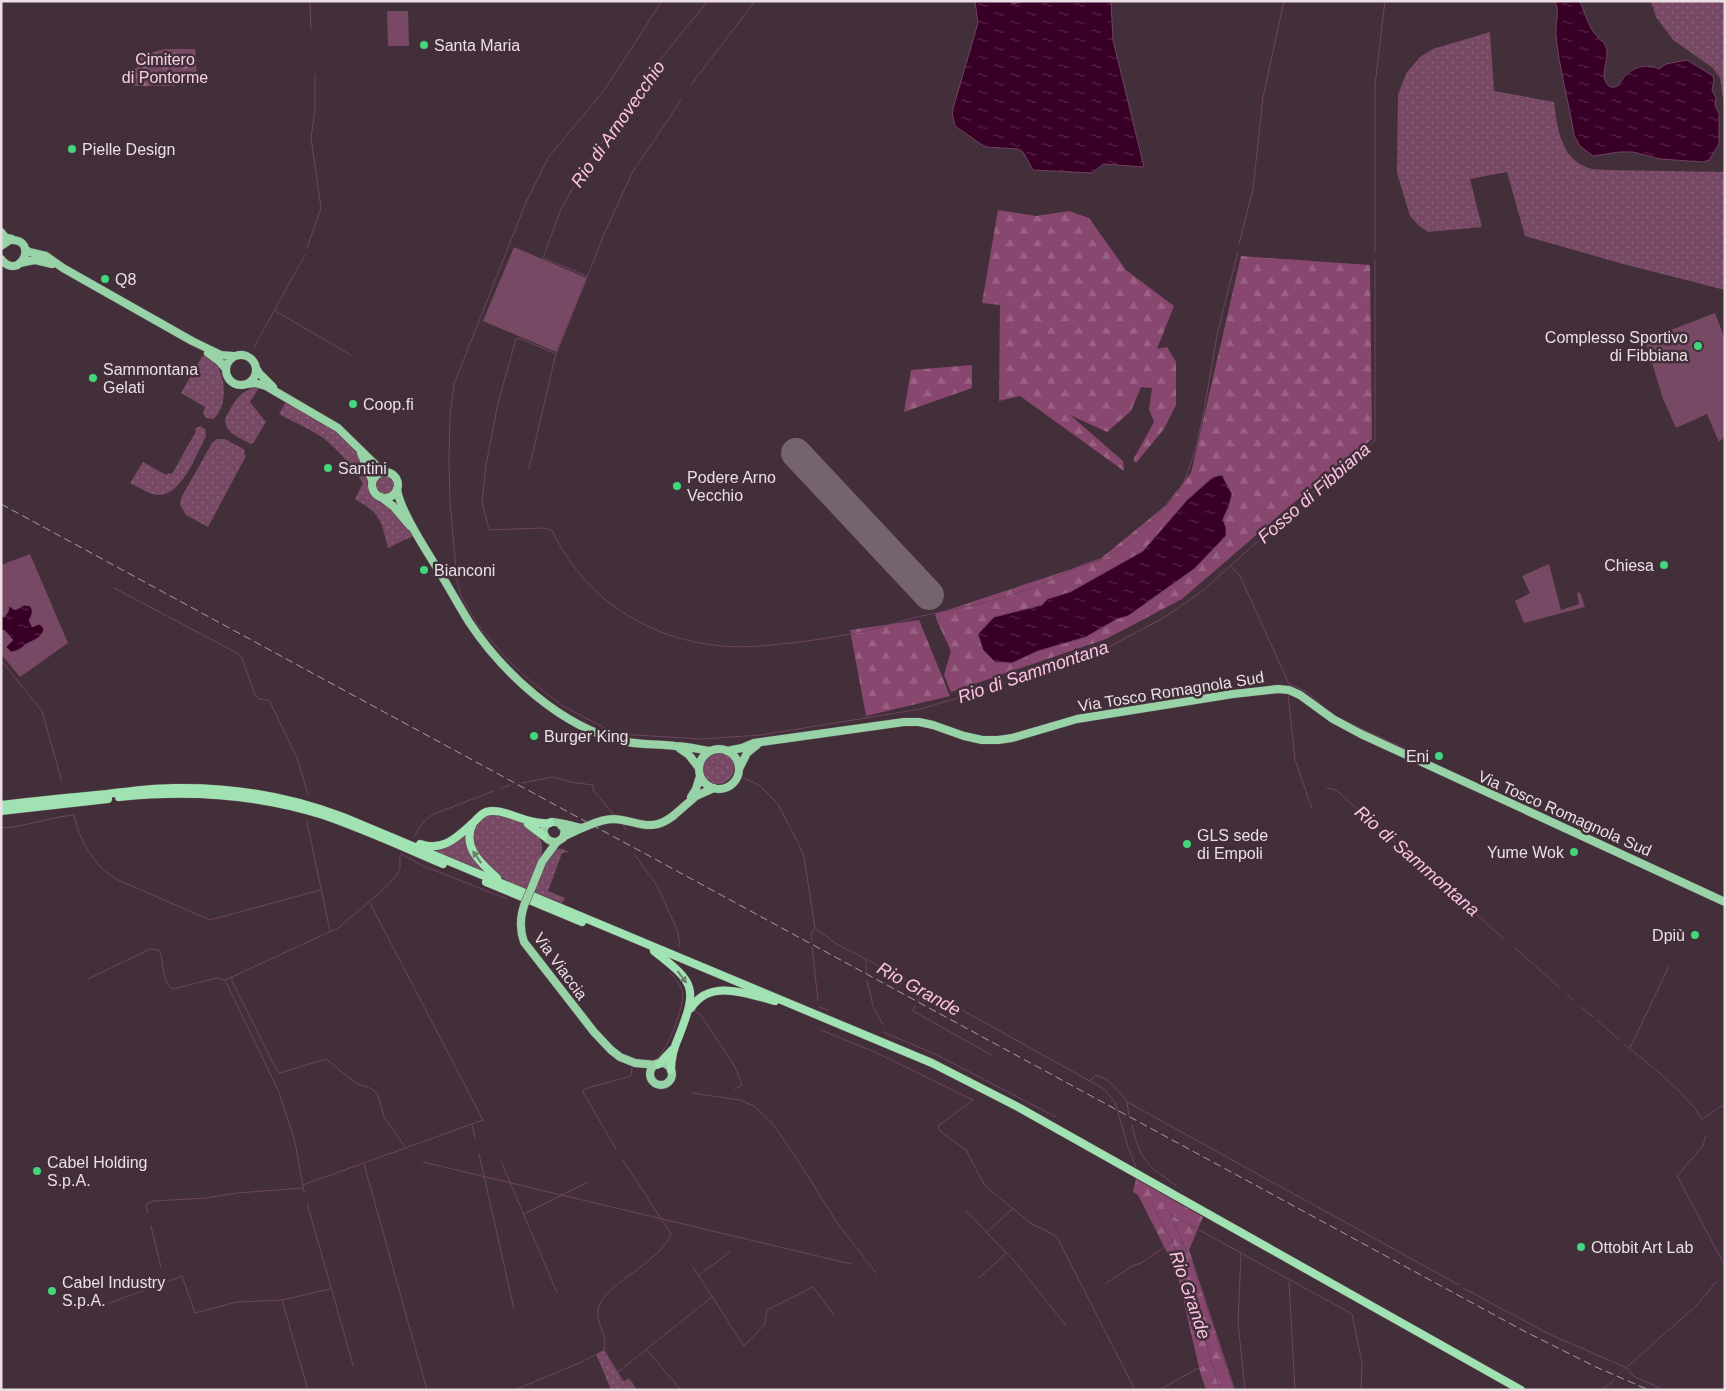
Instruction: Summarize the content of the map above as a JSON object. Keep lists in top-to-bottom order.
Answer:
{
  "streets": {
    "main road": ["Via Tosco Romagnola Sud", "Via Viaccia"]
  },
  "water": [
    "Rio di Arnovecchio",
    "Fosso di Fibbiana",
    "Rio di Sammontana",
    "Rio Grande"
  ],
  "parks": ["Cimitero di Pontorme"],
  "places": [
    "Santa Maria",
    "Pielle Design",
    "Q8",
    "Complesso Sportivo di Fibbiana",
    "Sammontana Gelati",
    "Coop.fi",
    "Santini",
    "Podere Arno Vecchio",
    "Chiesa",
    "Bianconi",
    "Burger King",
    "Eni",
    "GLS sede di Empoli",
    "Yume Wok",
    "Dpiù",
    "Cabel Holding S.p.A.",
    "Ottobit Art Lab",
    "Cabel Industry S.p.A."
  ]
}
